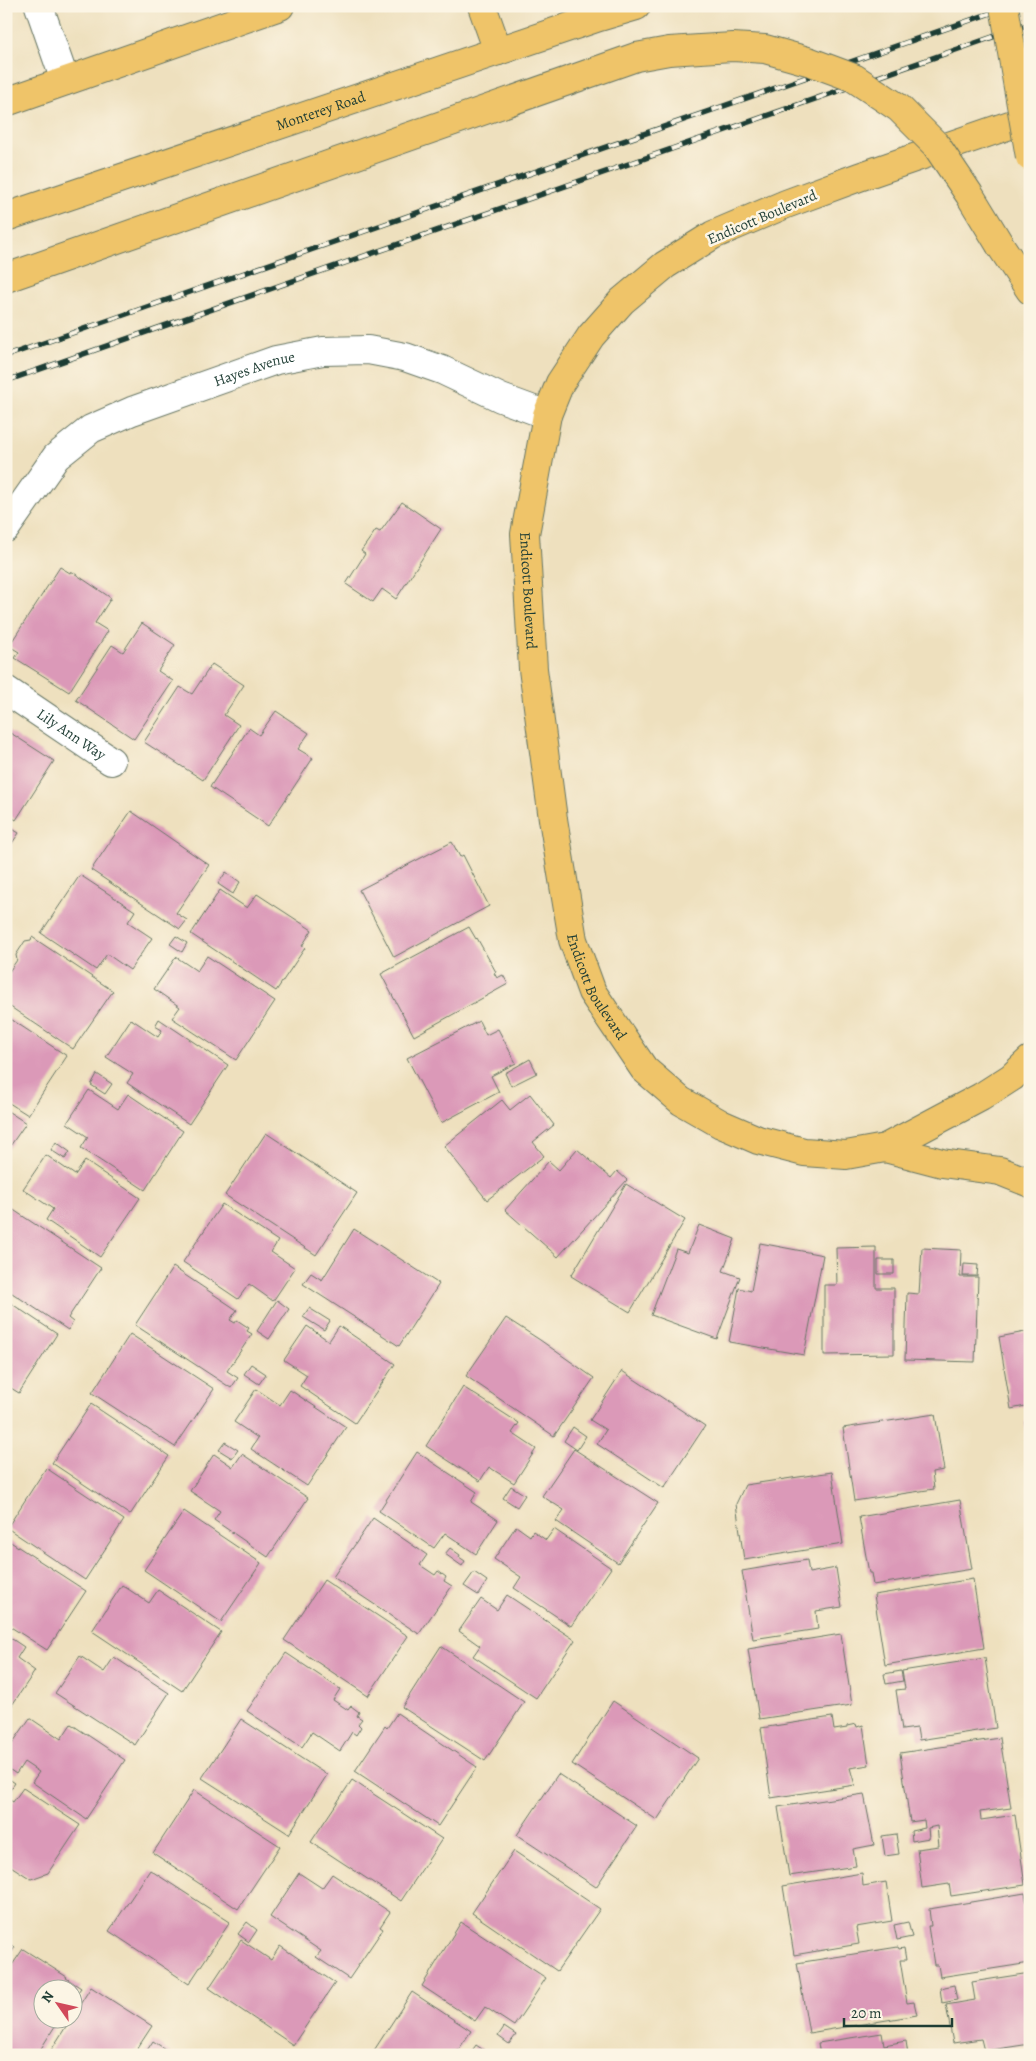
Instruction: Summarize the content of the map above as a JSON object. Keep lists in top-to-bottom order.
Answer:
{
  "streets": {
    "main road": ["Monterey Road", "Endicott Boulevard"],
    "street": ["Hayes Avenue", "Lily Ann Way"]
  },
  "crossings": [
    ["Endicott Boulevard", "Hayes Avenue"]
  ],
  "scale_bar": "20 m",
  "north": "top left"
}
